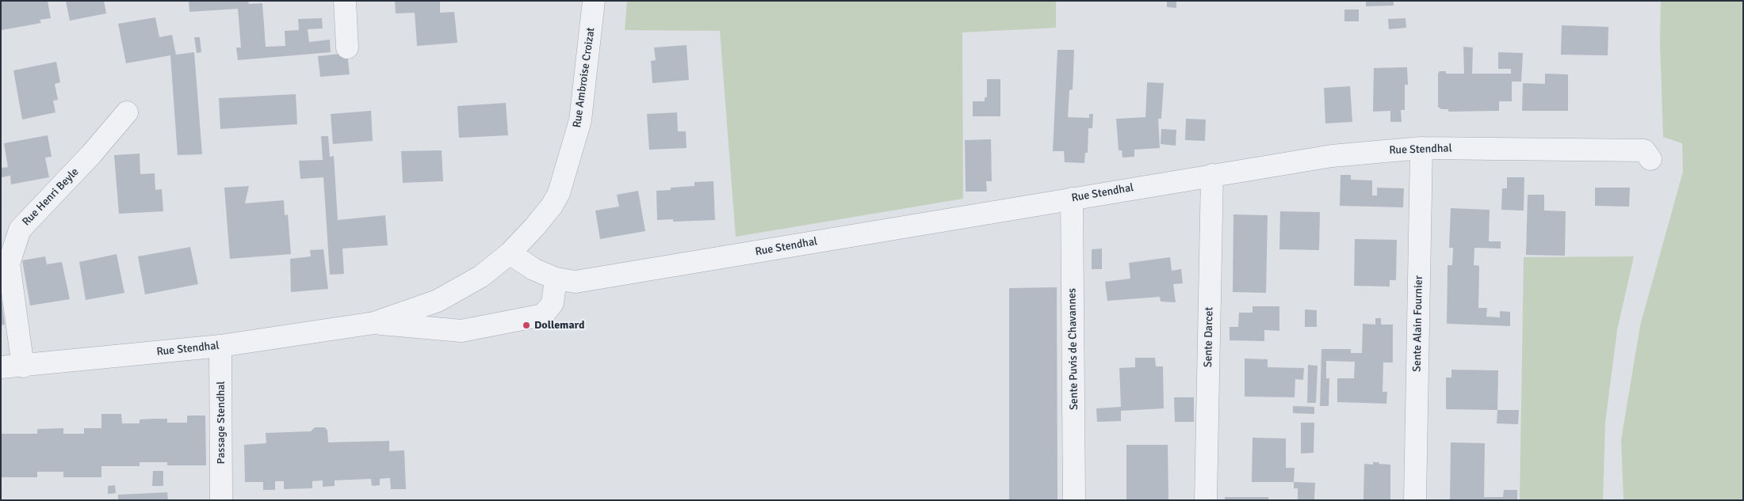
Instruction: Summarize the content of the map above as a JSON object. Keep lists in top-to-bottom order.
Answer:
{
  "streets": {
    "street": [
      "Rue Ambroise Croizat",
      "Rue Stendhal",
      "Rue Henri Beyle",
      "Sente Alain Fournier",
      "Sente Darcet",
      "Sente Puvis de Chavannes",
      "Passage Stendhal"
    ]
  },
  "crossings": [
    ["Rue Ambroise Croizat", "Rue Stendhal"],
    ["Rue Stendhal", "Rue Henri Beyle"],
    ["Rue Stendhal", "Sente Alain Fournier"],
    ["Rue Stendhal", "Sente Darcet"],
    ["Rue Stendhal", "Sente Puvis de Chavannes"],
    ["Rue Stendhal", "Passage Stendhal"]
  ],
  "places": ["Dollemard"]
}
